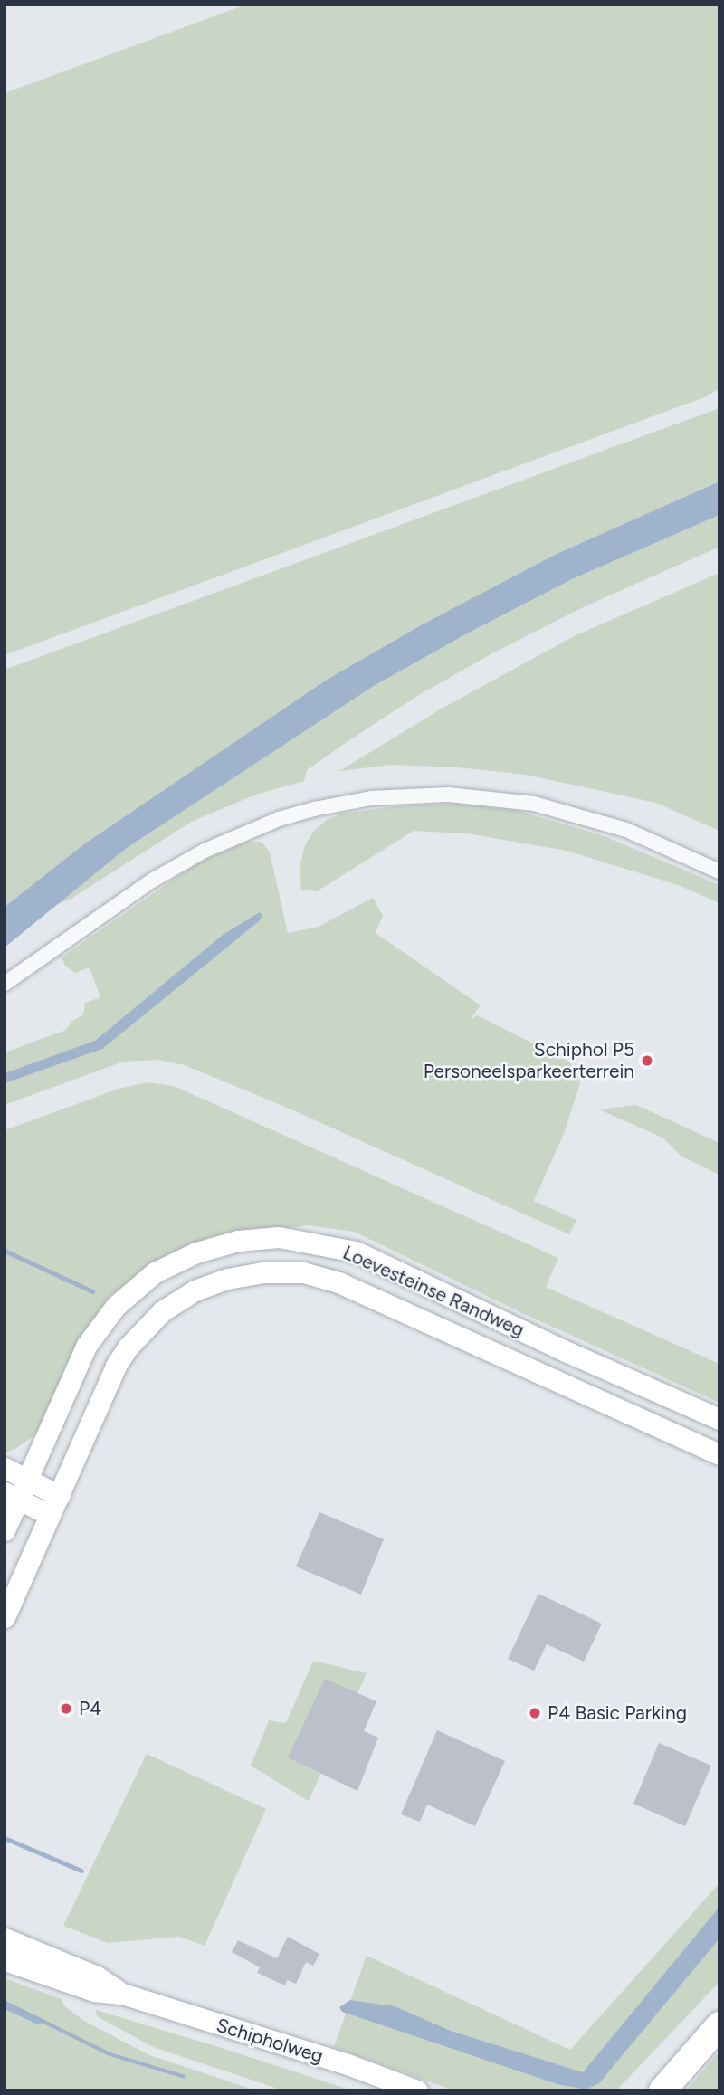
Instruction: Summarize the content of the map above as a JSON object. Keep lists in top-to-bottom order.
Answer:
{
  "streets": {
    "street": ["Loevesteinse Randweg", "Schipholweg"]
  },
  "places": ["Schiphol P5 Personeelsparkeerterrein", "P4", "P4 Basic Parking"]
}
